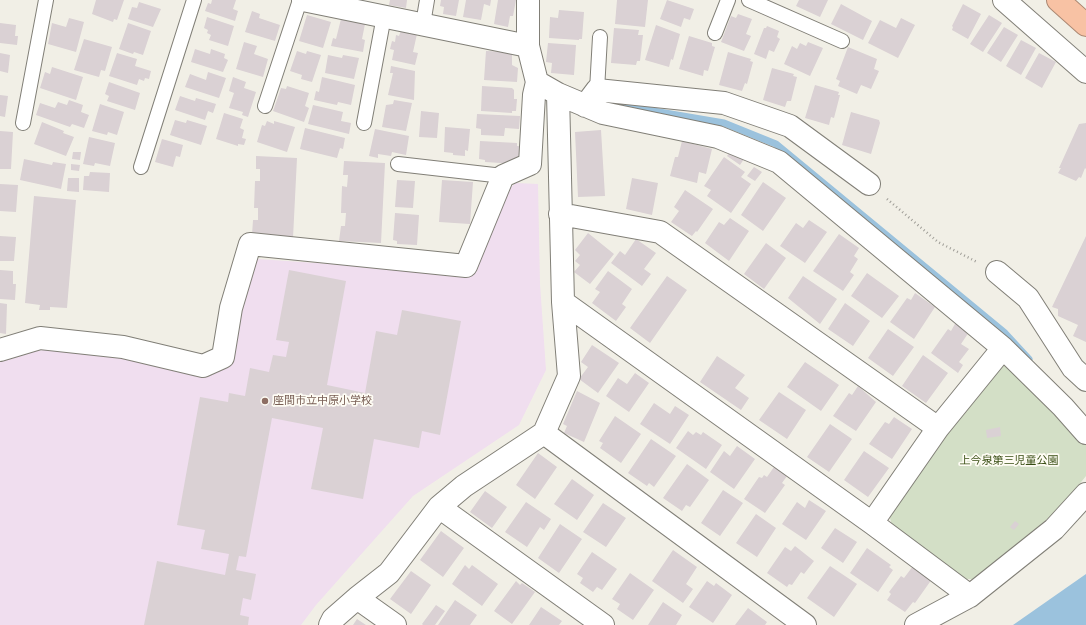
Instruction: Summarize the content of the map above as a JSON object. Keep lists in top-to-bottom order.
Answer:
{
  "parks": ["上今泉第三児童公園"],
  "places": ["座間市立中原小学校"]
}
